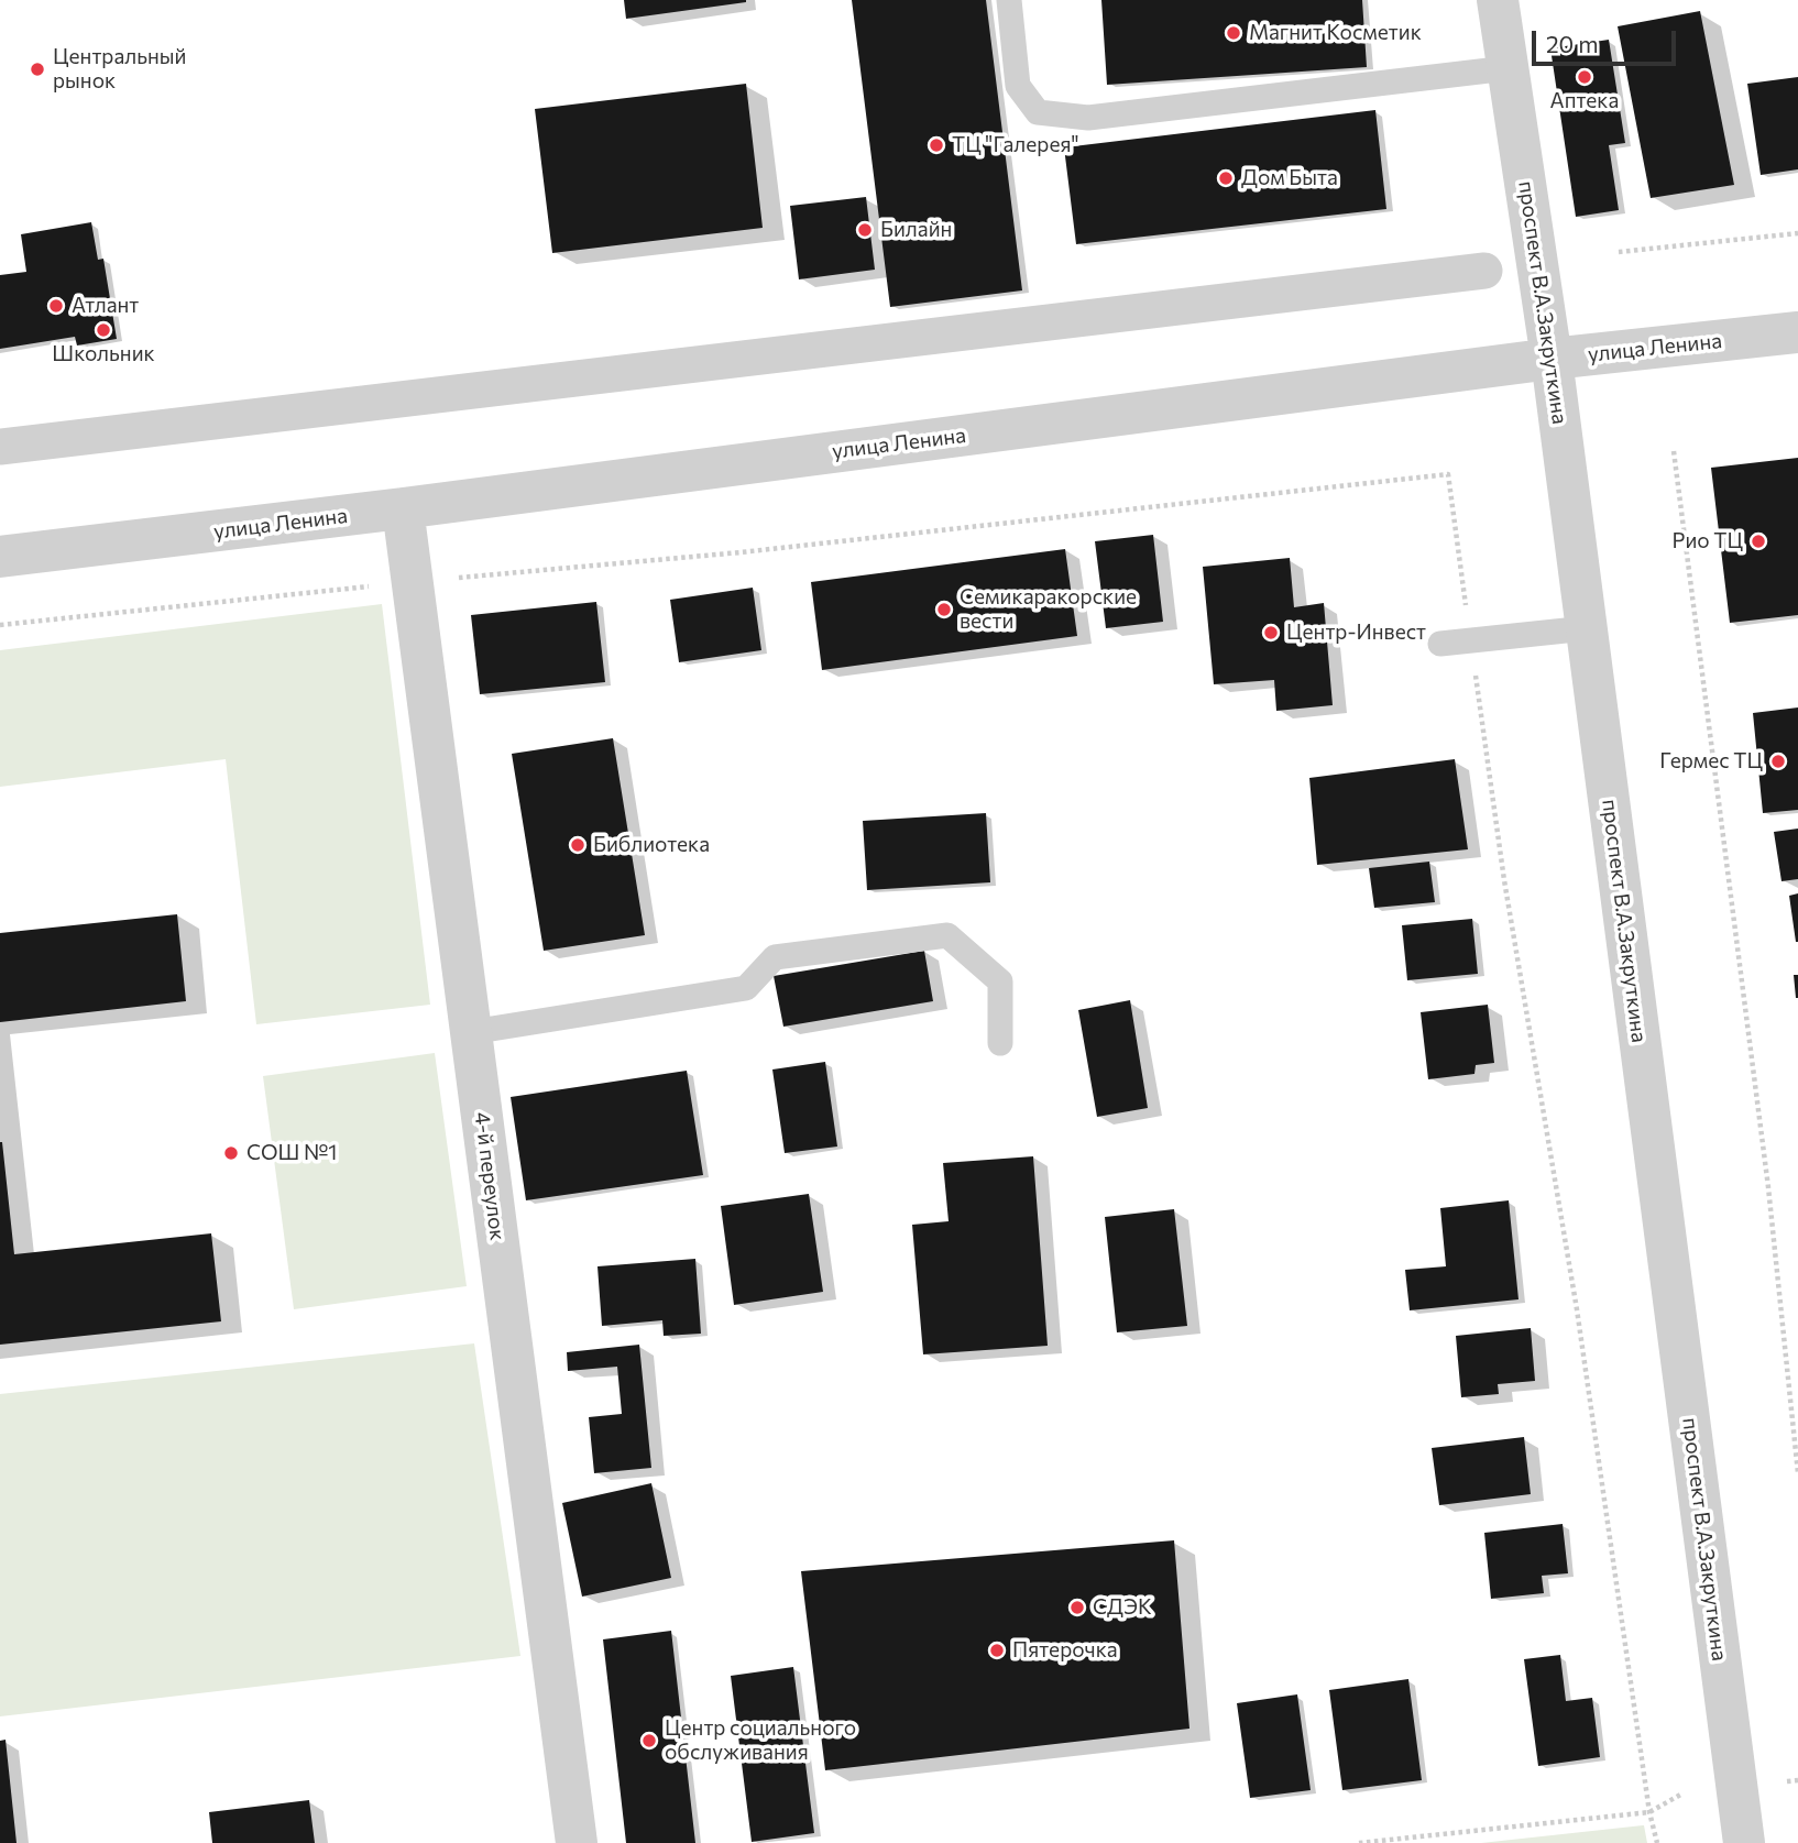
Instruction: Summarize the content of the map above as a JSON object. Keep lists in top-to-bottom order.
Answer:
{
  "streets": {
    "street": ["проспект В.А.Закруткина", "улица Ленина", "4-й переулок"]
  },
  "crossings": [
    ["проспект В.А.Закруткина", "улица Ленина"],
    ["улица Ленина", "4-й переулок"]
  ],
  "places": [
    "Магнит Косметик",
    "Центральный рынок",
    "Аптека",
    "ТЦ \"Галерея\"",
    "Дом Быта",
    "Билайн",
    "Атлант",
    "Школьник",
    "Рио ТЦ",
    "Семикаракорские вести",
    "Центр-Инвест",
    "Гермес ТЦ",
    "Библиотека",
    "СОШ №1",
    "СДЭК",
    "Пятeрочка",
    "Центр социального обслуживания"
  ],
  "scale_bar": "20 m"
}
